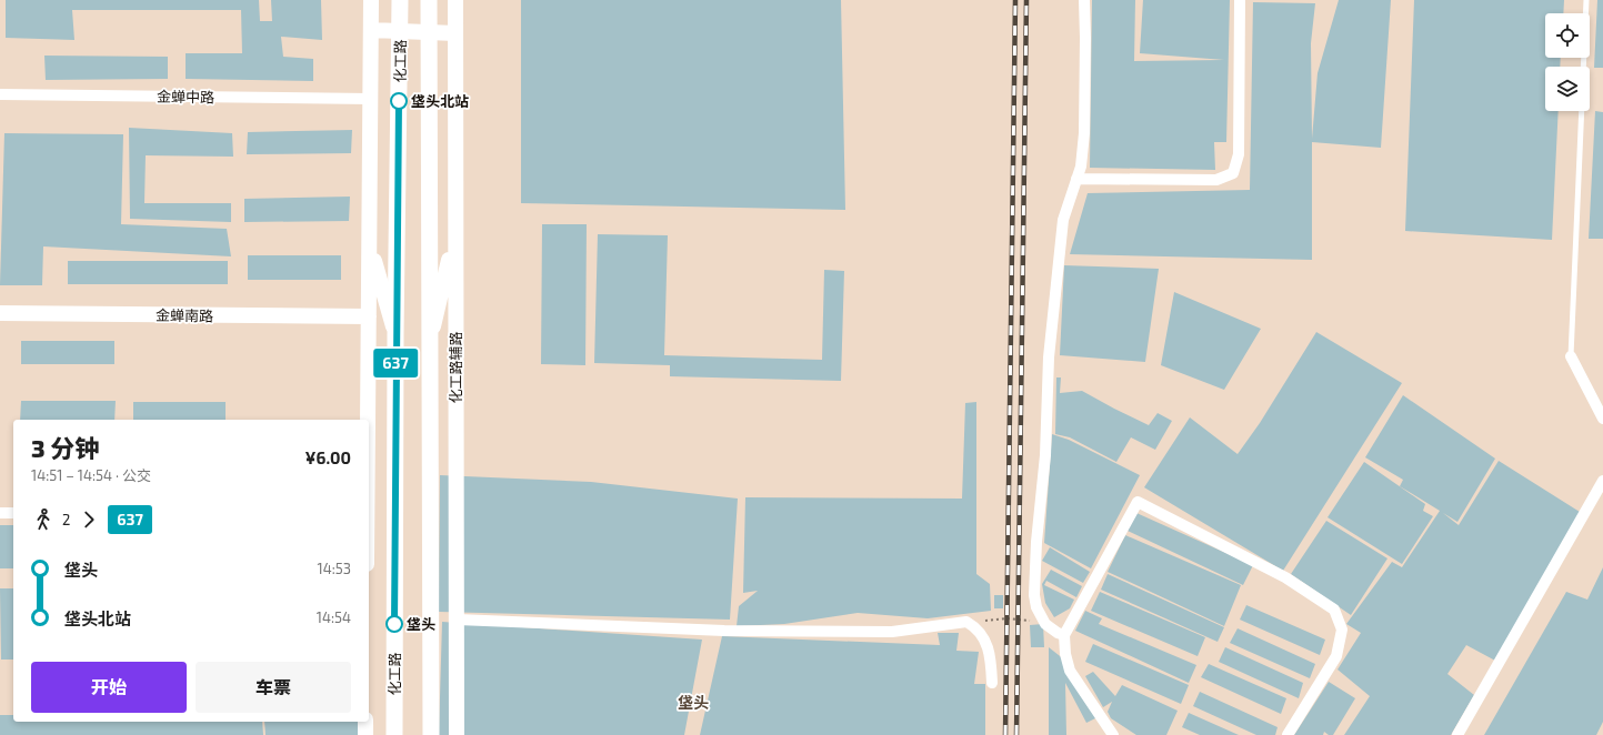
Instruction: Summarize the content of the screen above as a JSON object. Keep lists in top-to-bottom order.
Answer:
{
  "streets": {
    "main road": ["化工路"],
    "street": ["金蝉中路", "金蝉南路", "化工路辅路"]
  },
  "districts": ["垡头"],
  "places": ["垡头北站", "垡头"],
  "lines": ["bus line 637"],
  "page": {
    "on_map": "637",
    "heading": ["3 分钟", "14:51 – 14:54 · 公交", "¥6.00"],
    "legs": ["2", "637"],
    "list": [
      {
        "name": "垡头",
        "value": "14:53"
      },
      {
        "name": "垡头北站",
        "value": "14:54"
      }
    ],
    "buttons": ["开始", "车票"]
  }
}
